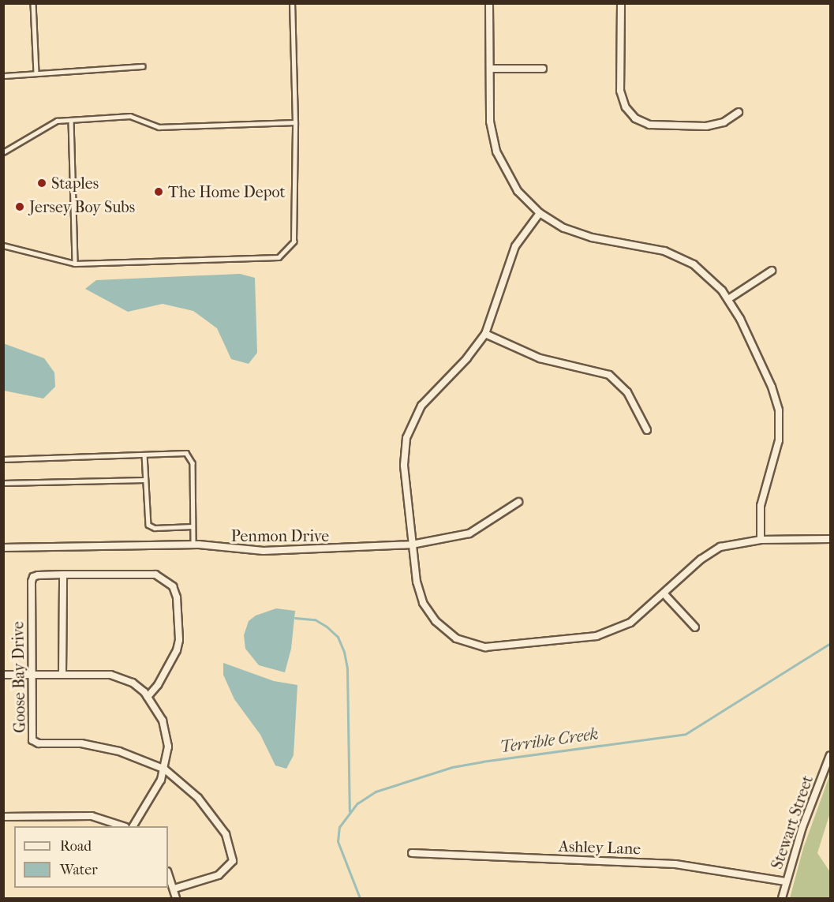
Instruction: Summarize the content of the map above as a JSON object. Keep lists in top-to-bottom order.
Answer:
{
  "streets": {
    "street": [
      "Penmon Drive",
      "Goose Bay Drive",
      "Stewart Street",
      "Ashley Lane"
    ]
  },
  "crossings": [
    ["Stewart Street", "Ashley Lane"]
  ],
  "water": ["Terrible Creek"],
  "places": ["Staples", "The Home Depot", "Jersey Boy Subs"],
  "legend": ["Road", "Water"]
}
